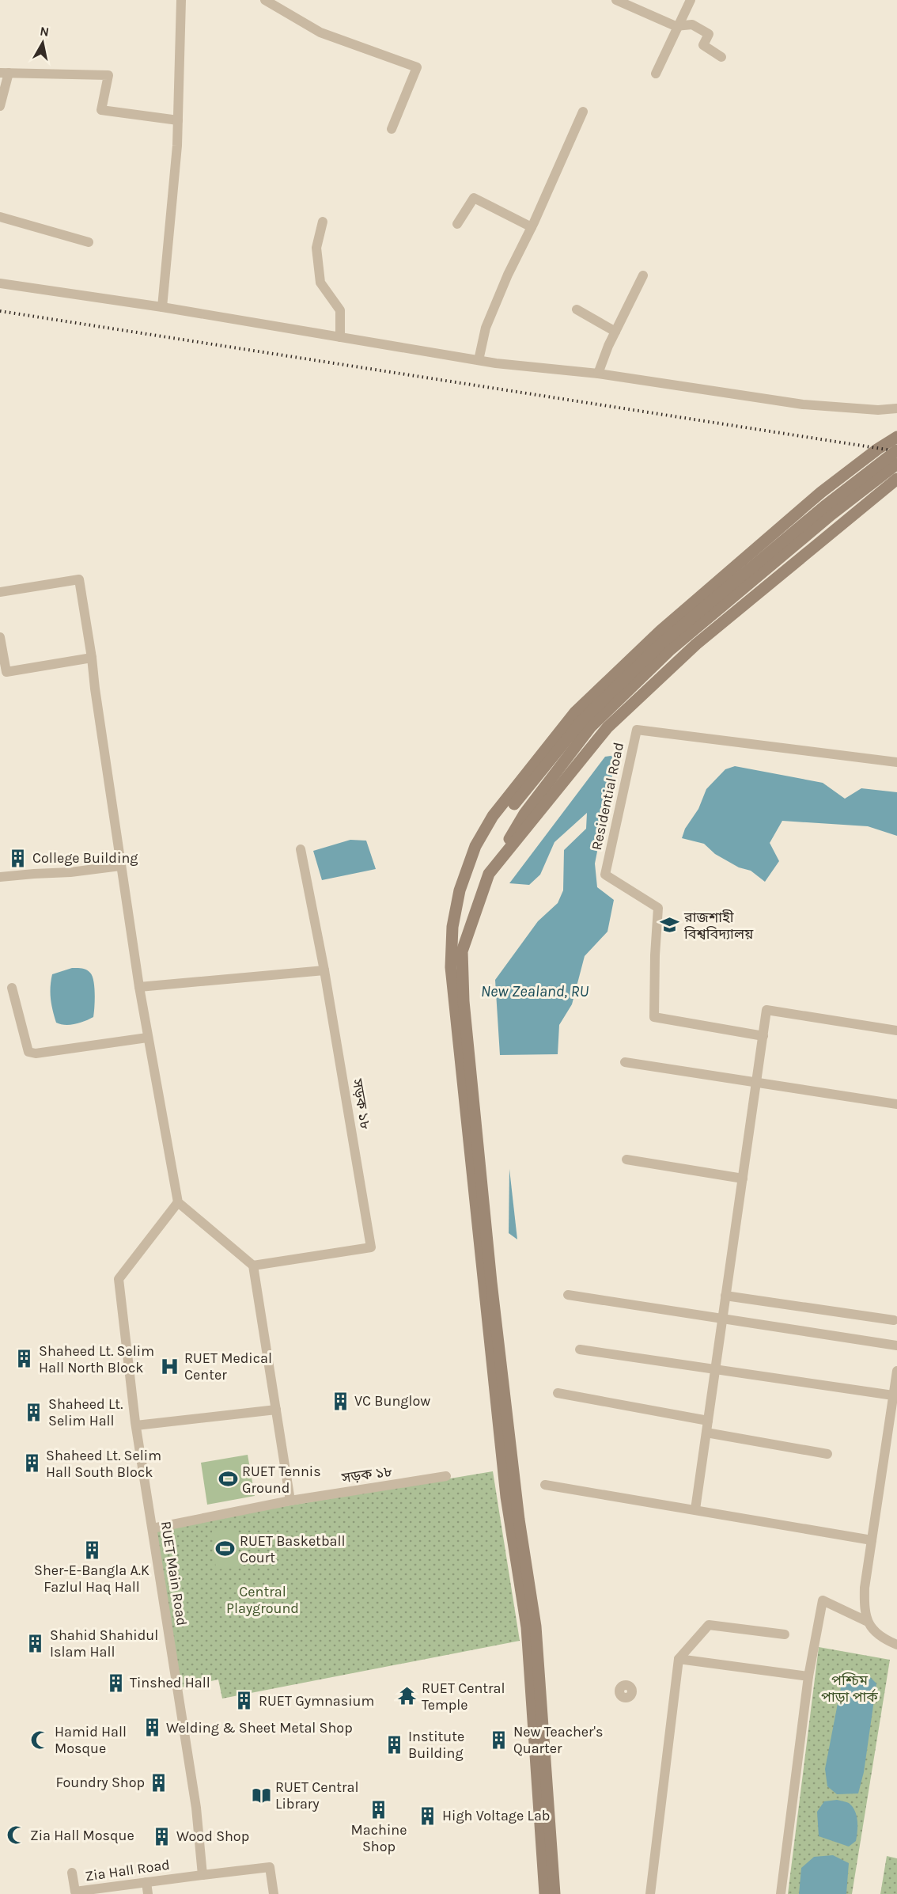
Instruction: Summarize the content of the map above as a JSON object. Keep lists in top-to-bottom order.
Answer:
{
  "streets": {
    "street": [
      "Residential Road",
      "সড়ক ১৮",
      "RUET Main Road",
      "Zia Hall Road"
    ]
  },
  "crossings": [
    ["সড়ক ১৮", "RUET Main Road"],
    ["RUET Main Road", "Zia Hall Road"]
  ],
  "water": ["New Zealand, RU"],
  "parks": ["Central Playground", "পশ্চিম পাড়া পার্ক"],
  "places": {
    "building": [
      "College Building",
      "Shaheed Lt. Selim Hall North Block",
      "VC Bunglow",
      "Shaheed Lt. Selim Hall",
      "Shaheed Lt. Selim Hall South Block",
      "Sher-E-Bangla A.K Fazlul Haq Hall",
      "Shahid Shahidul Islam Hall",
      "Tinshed Hall",
      "RUET Gymnasium",
      "Welding & Sheet Metal Shop",
      "New Teacher's Quarter",
      "Institute Building",
      "Foundry Shop",
      "Machine Shop",
      "High Voltage Lab",
      "Wood Shop"
    ],
    "school or university": ["রাজশাহী বিশ্ববিদ্যালয়"],
    "hospital": ["RUET Medical Center"],
    "sports": ["RUET Tennis Ground", "RUET Basketball Court"],
    "temple": ["RUET Central Temple"],
    "mosque": ["Hamid Hall Mosque", "Zia Hall Mosque"],
    "library": ["RUET Central Library"]
  },
  "north": "top"
}
